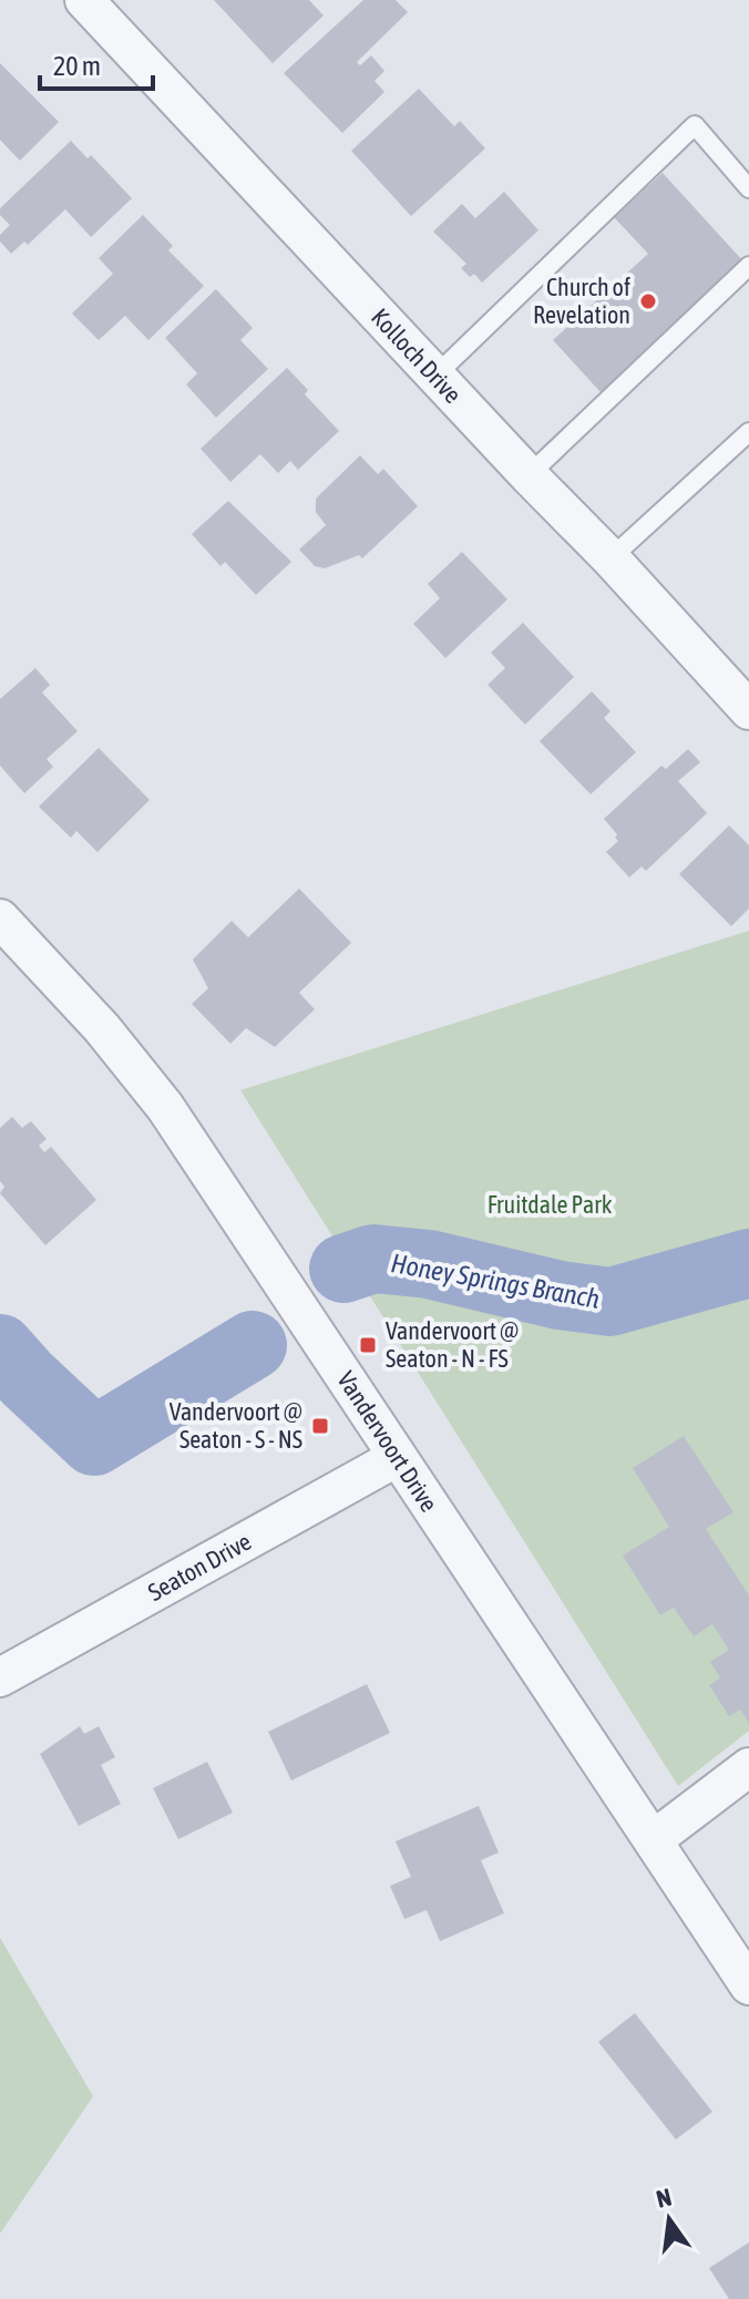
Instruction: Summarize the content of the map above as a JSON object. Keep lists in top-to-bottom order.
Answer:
{
  "streets": {
    "street": ["Kolloch Drive", "Vandervoort Drive", "Seaton Drive"]
  },
  "crossings": [
    ["Vandervoort Drive", "Seaton Drive"]
  ],
  "water": ["Honey Springs Branch"],
  "parks": ["Fruitdale Park"],
  "places": {
    "other": ["Church of Revelation"],
    "transit": ["Vandervoort @ Seaton - N - FS", "Vandervoort @ Seaton - S - NS"]
  },
  "scale_bar": "20 m",
  "north": "top"
}
